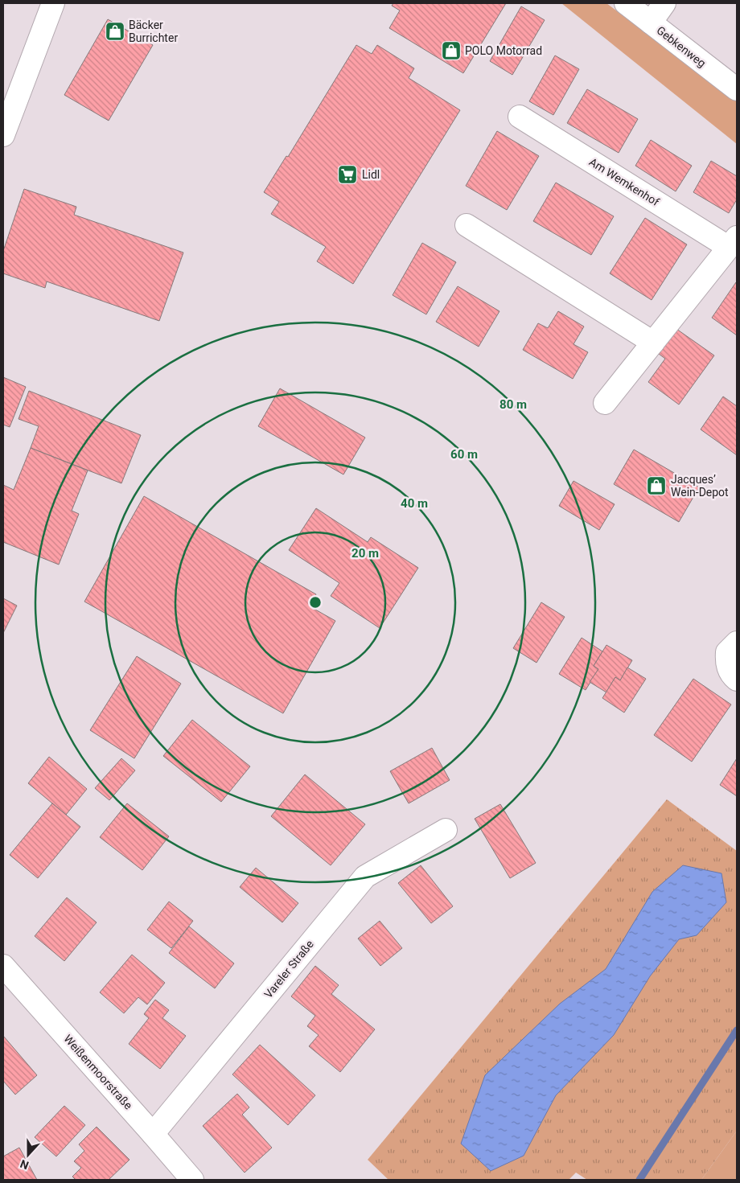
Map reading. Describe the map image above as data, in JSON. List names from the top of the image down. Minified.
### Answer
{"streets":{"street":["Gebkenweg","Am Wemkenhof","Vareler Straße","Weißenmoorstraße"]},"crossings":[["Vareler Straße","Weißenmoorstraße"]],"places":{"shop":["Bäcker Burrichter","POLO Motorrad","Jacques’ Wein-Depot"],"supermarket":["Lidl"]},"north":"bottom","rings":["80 m","60 m","40 m","20 m"]}
